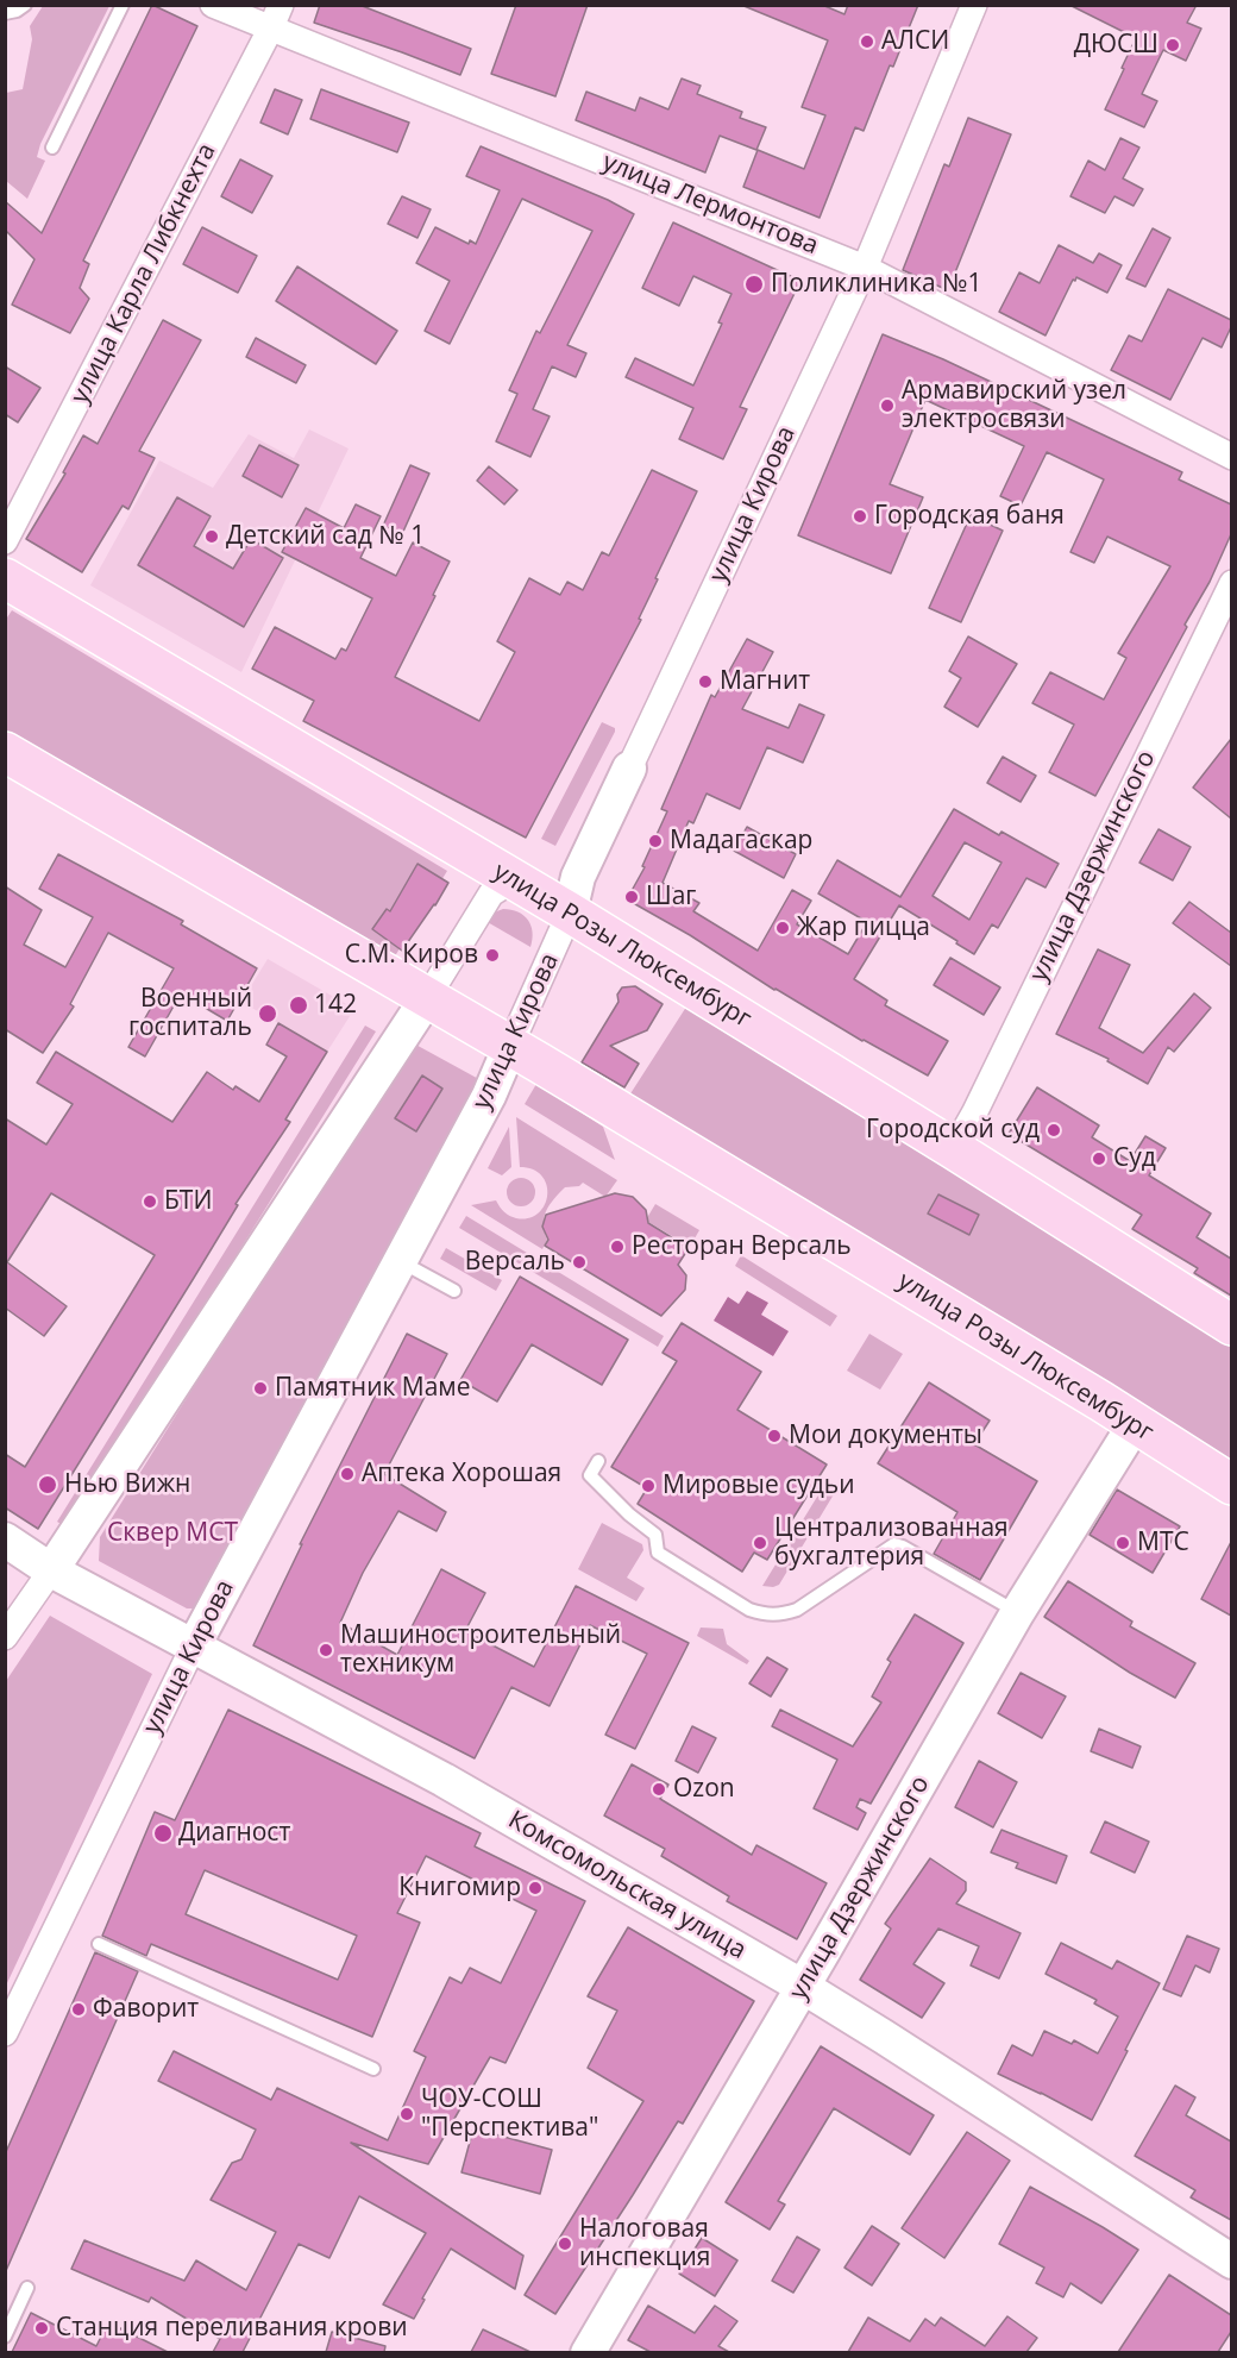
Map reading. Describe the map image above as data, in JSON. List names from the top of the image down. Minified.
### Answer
{"streets":{"main road":["улица Розы Люксембург"],"street":["улица Лермонтова","улица Карла Либкнехта","улица Кирова","улица Дзержинского","Комсомольская улица"]},"crossings":[["улица Лермонтова","улица Карла Либкнехта"],["улица Лермонтова","улица Кирова"],["улица Кирова","улица Розы Люксембург"],["улица Кирова","Комсомольская улица"],["улица Дзержинского","улица Розы Люксембург"],["улица Дзержинского","Комсомольская улица"]],"parks":["Сквер МСТ"],"places":["АЛСИ","ДЮСШ","Поликлиника №1","Армавирский узел электросвязи","Городская баня","Детский сад № 1","Магнит","Мадагаскар","Шаг","Жар пицца","С.М. Киров","142","Военный госпиталь","Городской суд","Суд","БТИ","Ресторан Версаль","Версаль","Памятник Маме","Мои документы","Аптека Хорошая","Нью Вижн","Мировые судьи","Централизованная бухгалтерия","МТС","Машиностроительный техникум","Ozon","Диагност","Книгомир","Фаворит","ЧОУ-СОШ \"Перспектива\"","Налоговая инспекция","Cтанция переливания крови"]}
